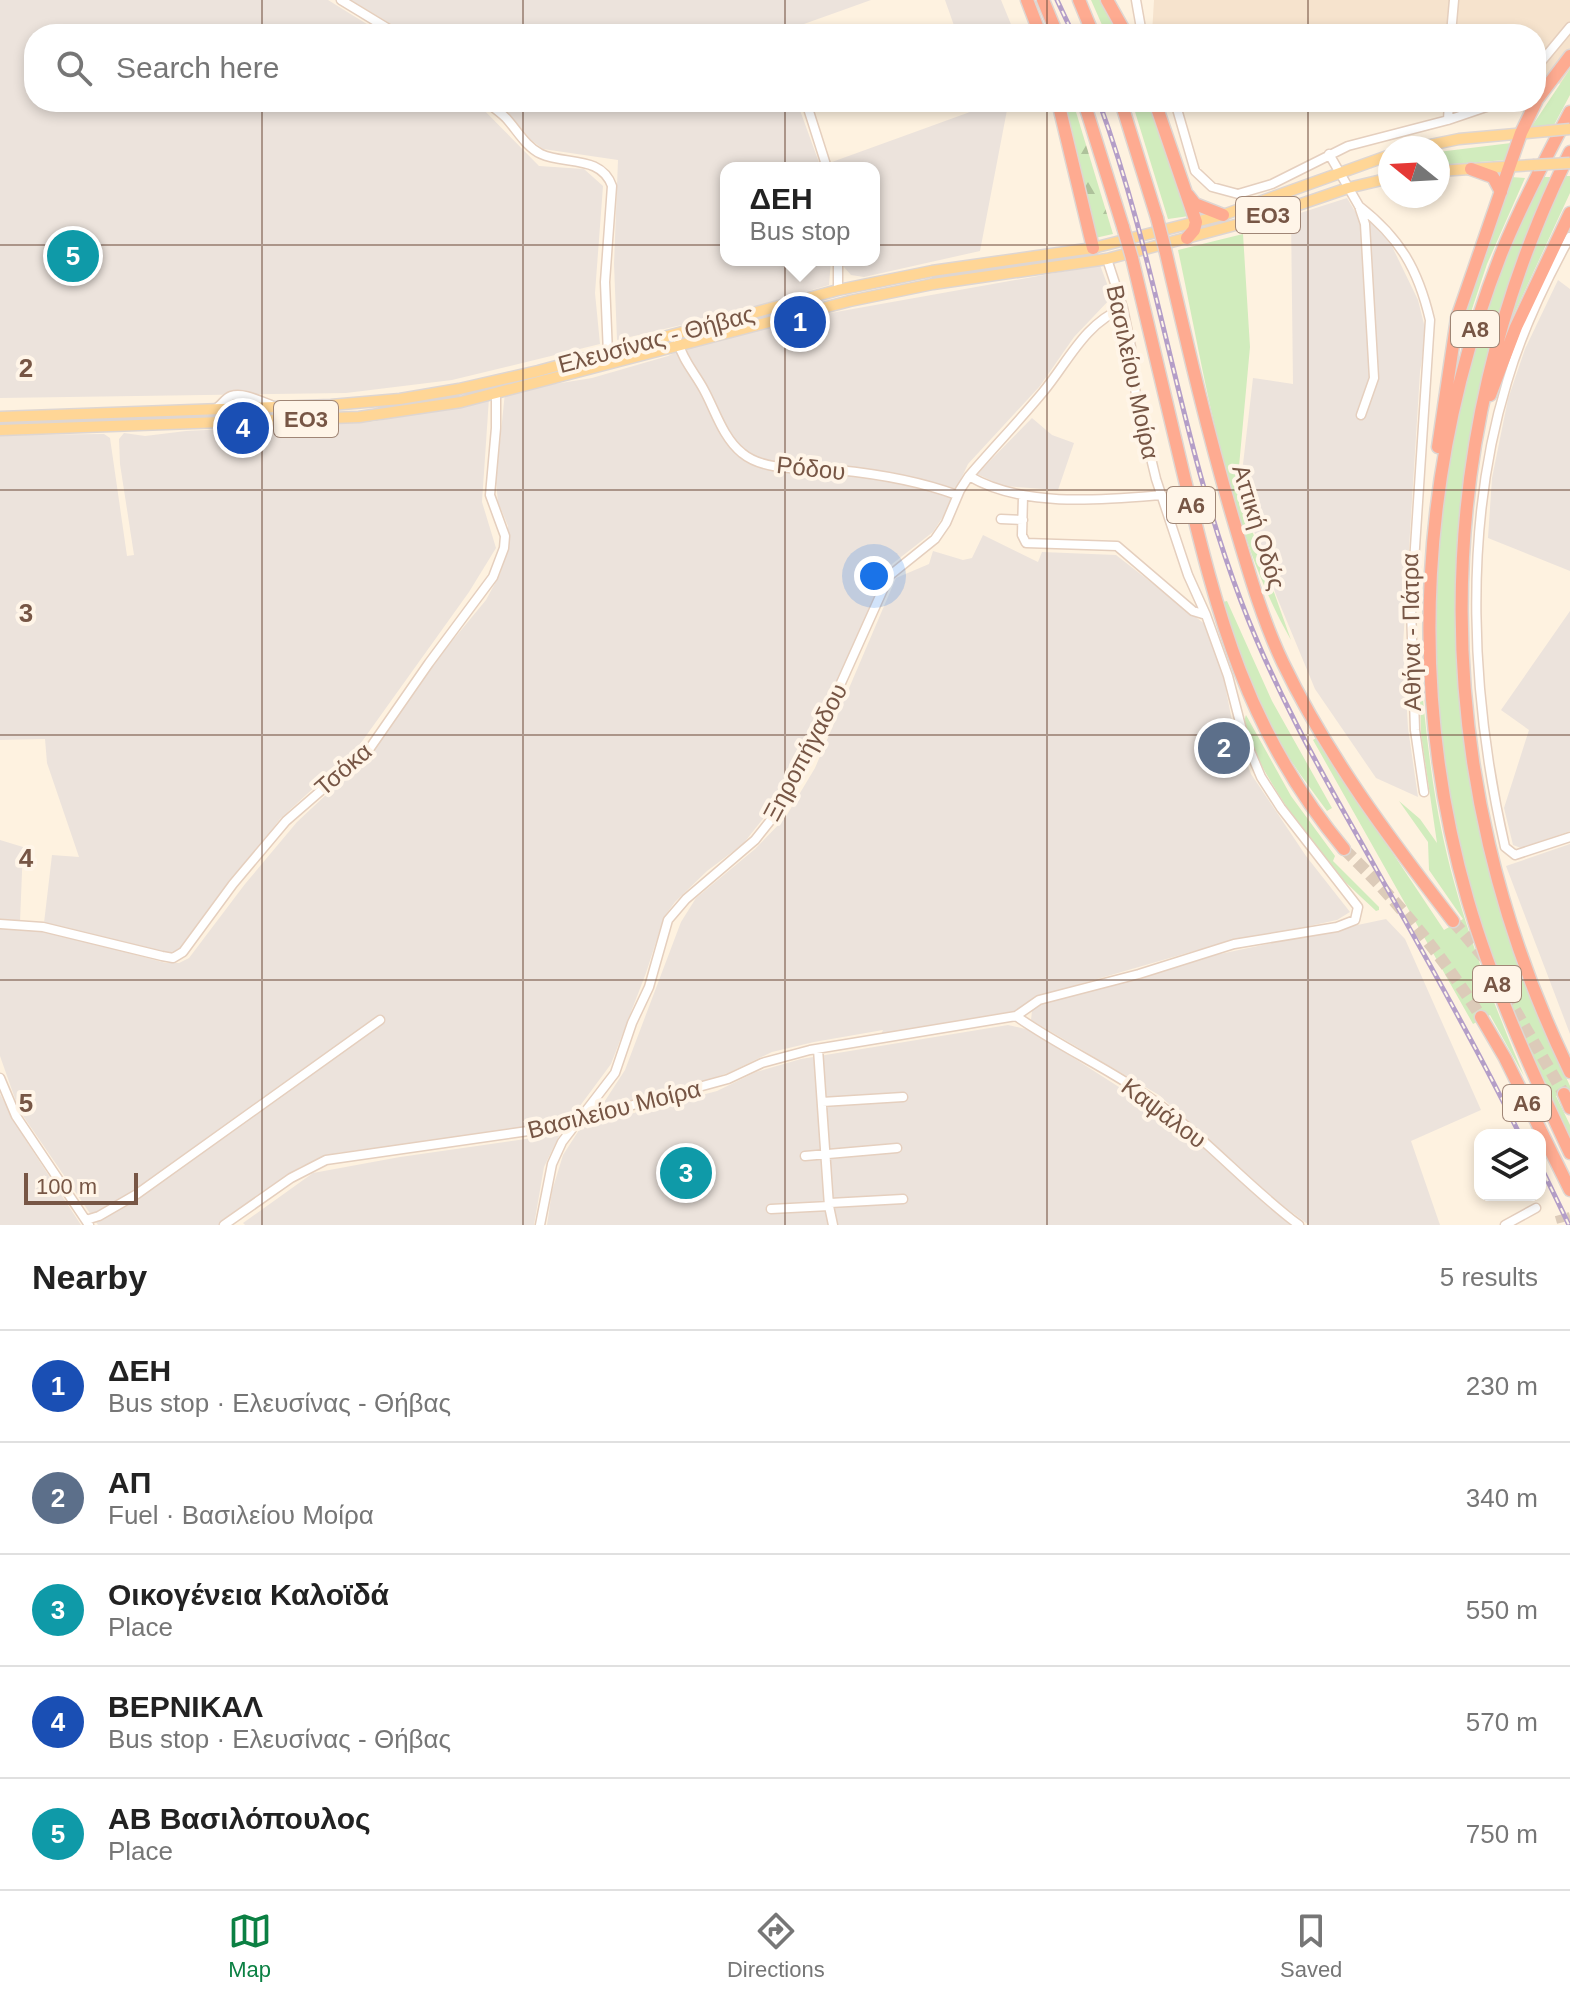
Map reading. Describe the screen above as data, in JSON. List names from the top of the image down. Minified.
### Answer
{"streets":{"highway":["Α8","Α6","Αττική Οδός","Αθήνα - Πάτρα"],"main road":["ΕΟ3","Ελευσίνας - Θήβας"],"street":["Βασιλείου Μοίρα","Ρόδου","Ξηροπήγαδου","Τσόκα","Καψάλου"]},"crossings":[["Ελευσίνας - Θήβας","Βασιλείου Μοίρα"],["Ελευσίνας - Θήβας","Ρόδου"],["Ελευσίνας - Θήβας","Τσόκα"],["Βασιλείου Μοίρα","Ξηροπήγαδου"],["Βασιλείου Μοίρα","Καψάλου"],["Ρόδου","Ξηροπήγαδου"]],"scale_bar":"100 m","north":"left","page":{"search":"Search here","popup":["ΔΕΗ","Bus stop"],"pins":["5","1","4","2","3"],"scale":"100 m","heading":["Nearby","5 results"],"list":[{"mark":"1","name":"ΔΕΗ","note":"Bus stop · Ελευσίνας - Θήβας","value":"230 m"},{"mark":"2","name":"ΑΠ","note":"Fuel · Βασιλείου Μοίρα","value":"340 m"},{"mark":"3","name":"Οικογένεια Καλοϊδά","note":"Place","value":"550 m"},{"mark":"4","name":"ΒΕΡΝΙΚΑΛ","note":"Bus stop · Ελευσίνας - Θήβας","value":"570 m"},{"mark":"5","name":"ΑΒ Βασιλόπουλος","note":"Place","value":"750 m"}],"nav":["Map","Directions","Saved"]},"grid":{"rows":["2","3","4","5"]}}
